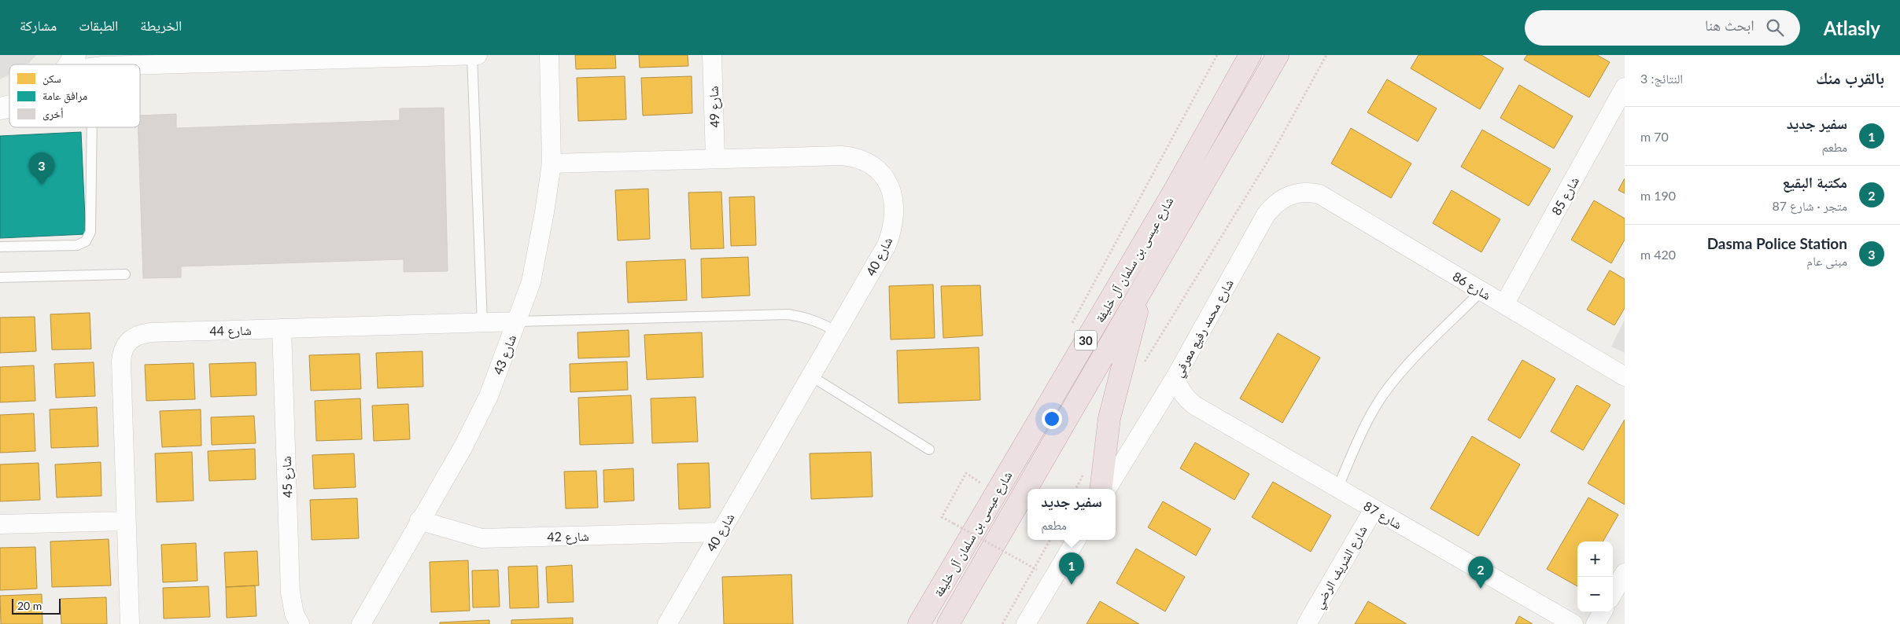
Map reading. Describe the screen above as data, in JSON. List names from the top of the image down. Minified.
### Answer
{"streets":{"highway":["شارع عيسى بن سلمان آل خليفة","30"],"street":["شارع 49","شارع 85","شارع 40","شارع 86","شارع محمد رفيع معرفي","شارع 44","شارع 43","شارع 45","شارع 87","شارع 42","شارع الشريف الرضي"]},"crossings":[["شارع 49","شارع 40"],["شارع 85","شارع 86"],["شارع 40","شارع 43"],["شارع 40","شارع 42"],["شارع 86","شارع محمد رفيع معرفي"],["شارع محمد رفيع معرفي","شارع 87"],["شارع 44","شارع 43"],["شارع 44","شارع 45"],["شارع 43","شارع 42"],["شارع 87","شارع الشريف الرضي"]],"legend":["سكن","مرافق عامة","أخرى"],"scale_bar":"20 m","page":{"header":"Atlasly","search":"ابحث هنا","nav":["الخريطة","الطبقات","مشاركة"],"heading":["بالقرب منك","النتائج: 3"],"list":[{"mark":"1","name":"سفير جديد","note":"مطعم","value":"70 m"},{"mark":"2","name":"مكتبة البقيع","note":"متجر · شارع 87","value":"190 m"},{"mark":"3","name":"Dasma Police Station","note":"مبنى عام","value":"420 m"}],"pins":["3","1","2"],"popup":["سفير جديد","مطعم"],"map_buttons":["+","−"],"scale":"20 m"}}
